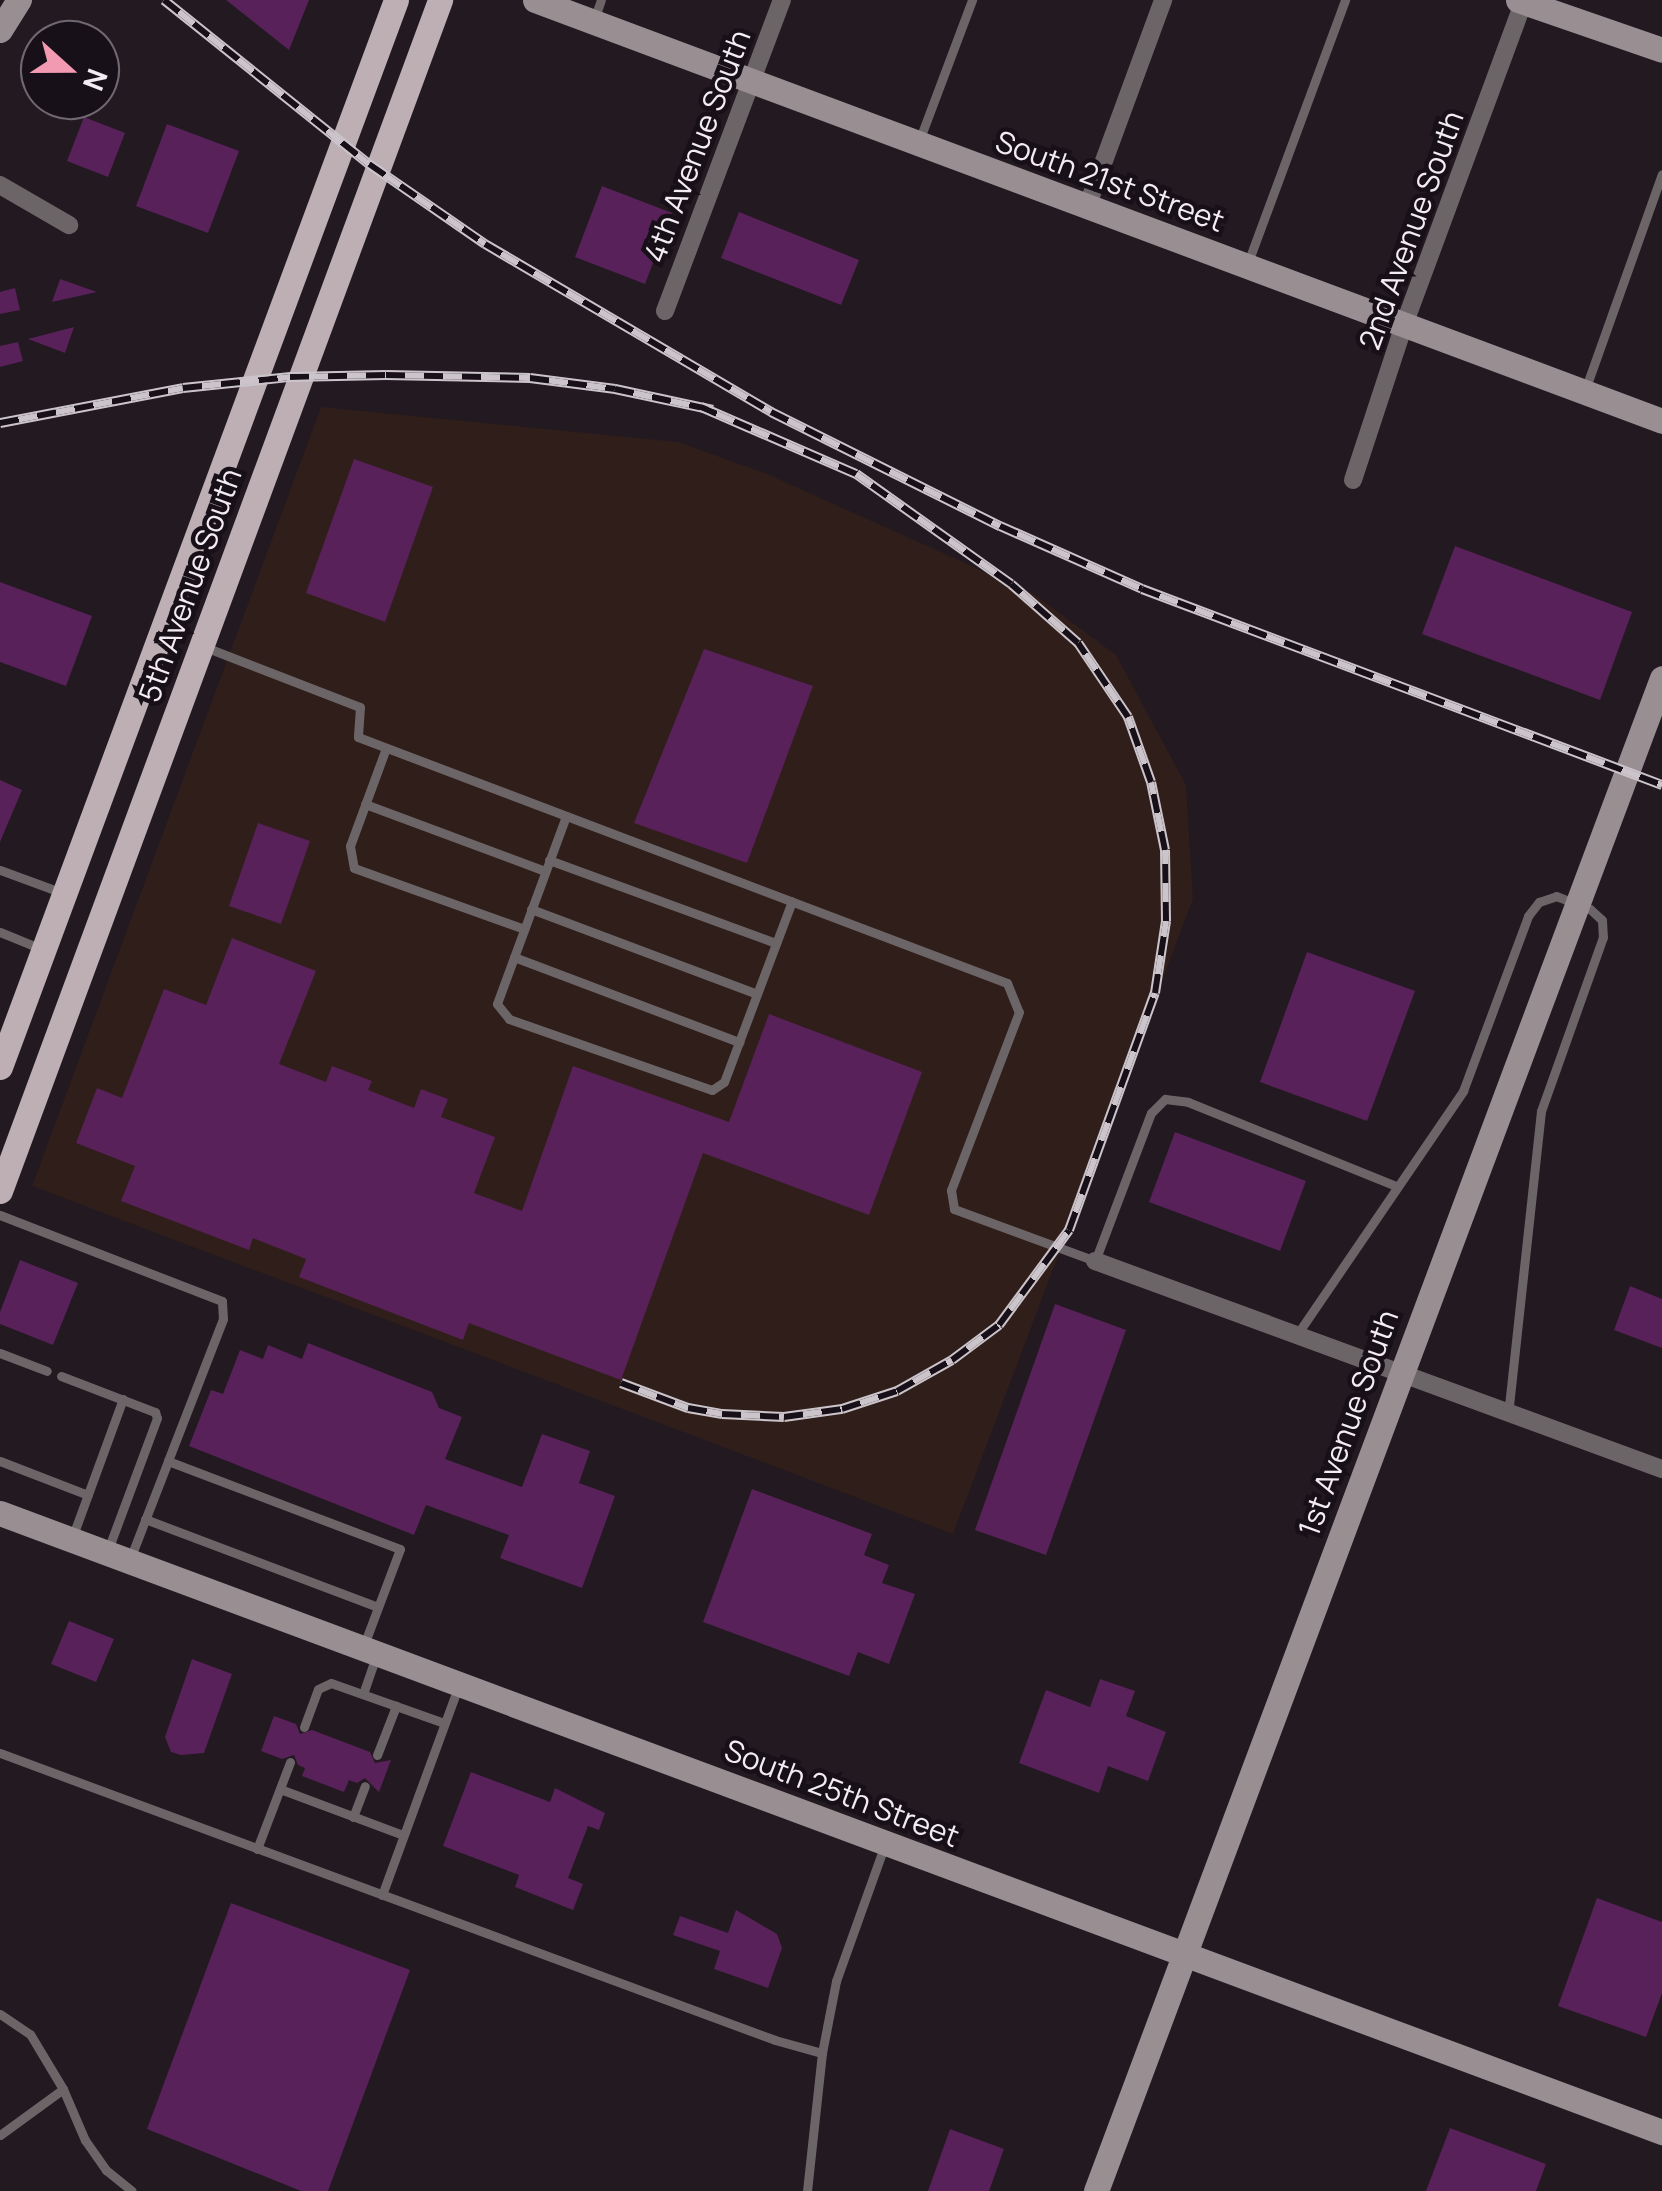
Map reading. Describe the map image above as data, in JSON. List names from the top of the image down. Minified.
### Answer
{"streets":{"main road":["South 21st Street","5th Avenue South","1st Avenue South","South 25th Street"],"street":["4th Avenue South","2nd Avenue South"]},"crossings":[["4th Avenue South","South 21st Street"],["South 21st Street","2nd Avenue South"],["1st Avenue South","South 25th Street"]],"north":"right"}
